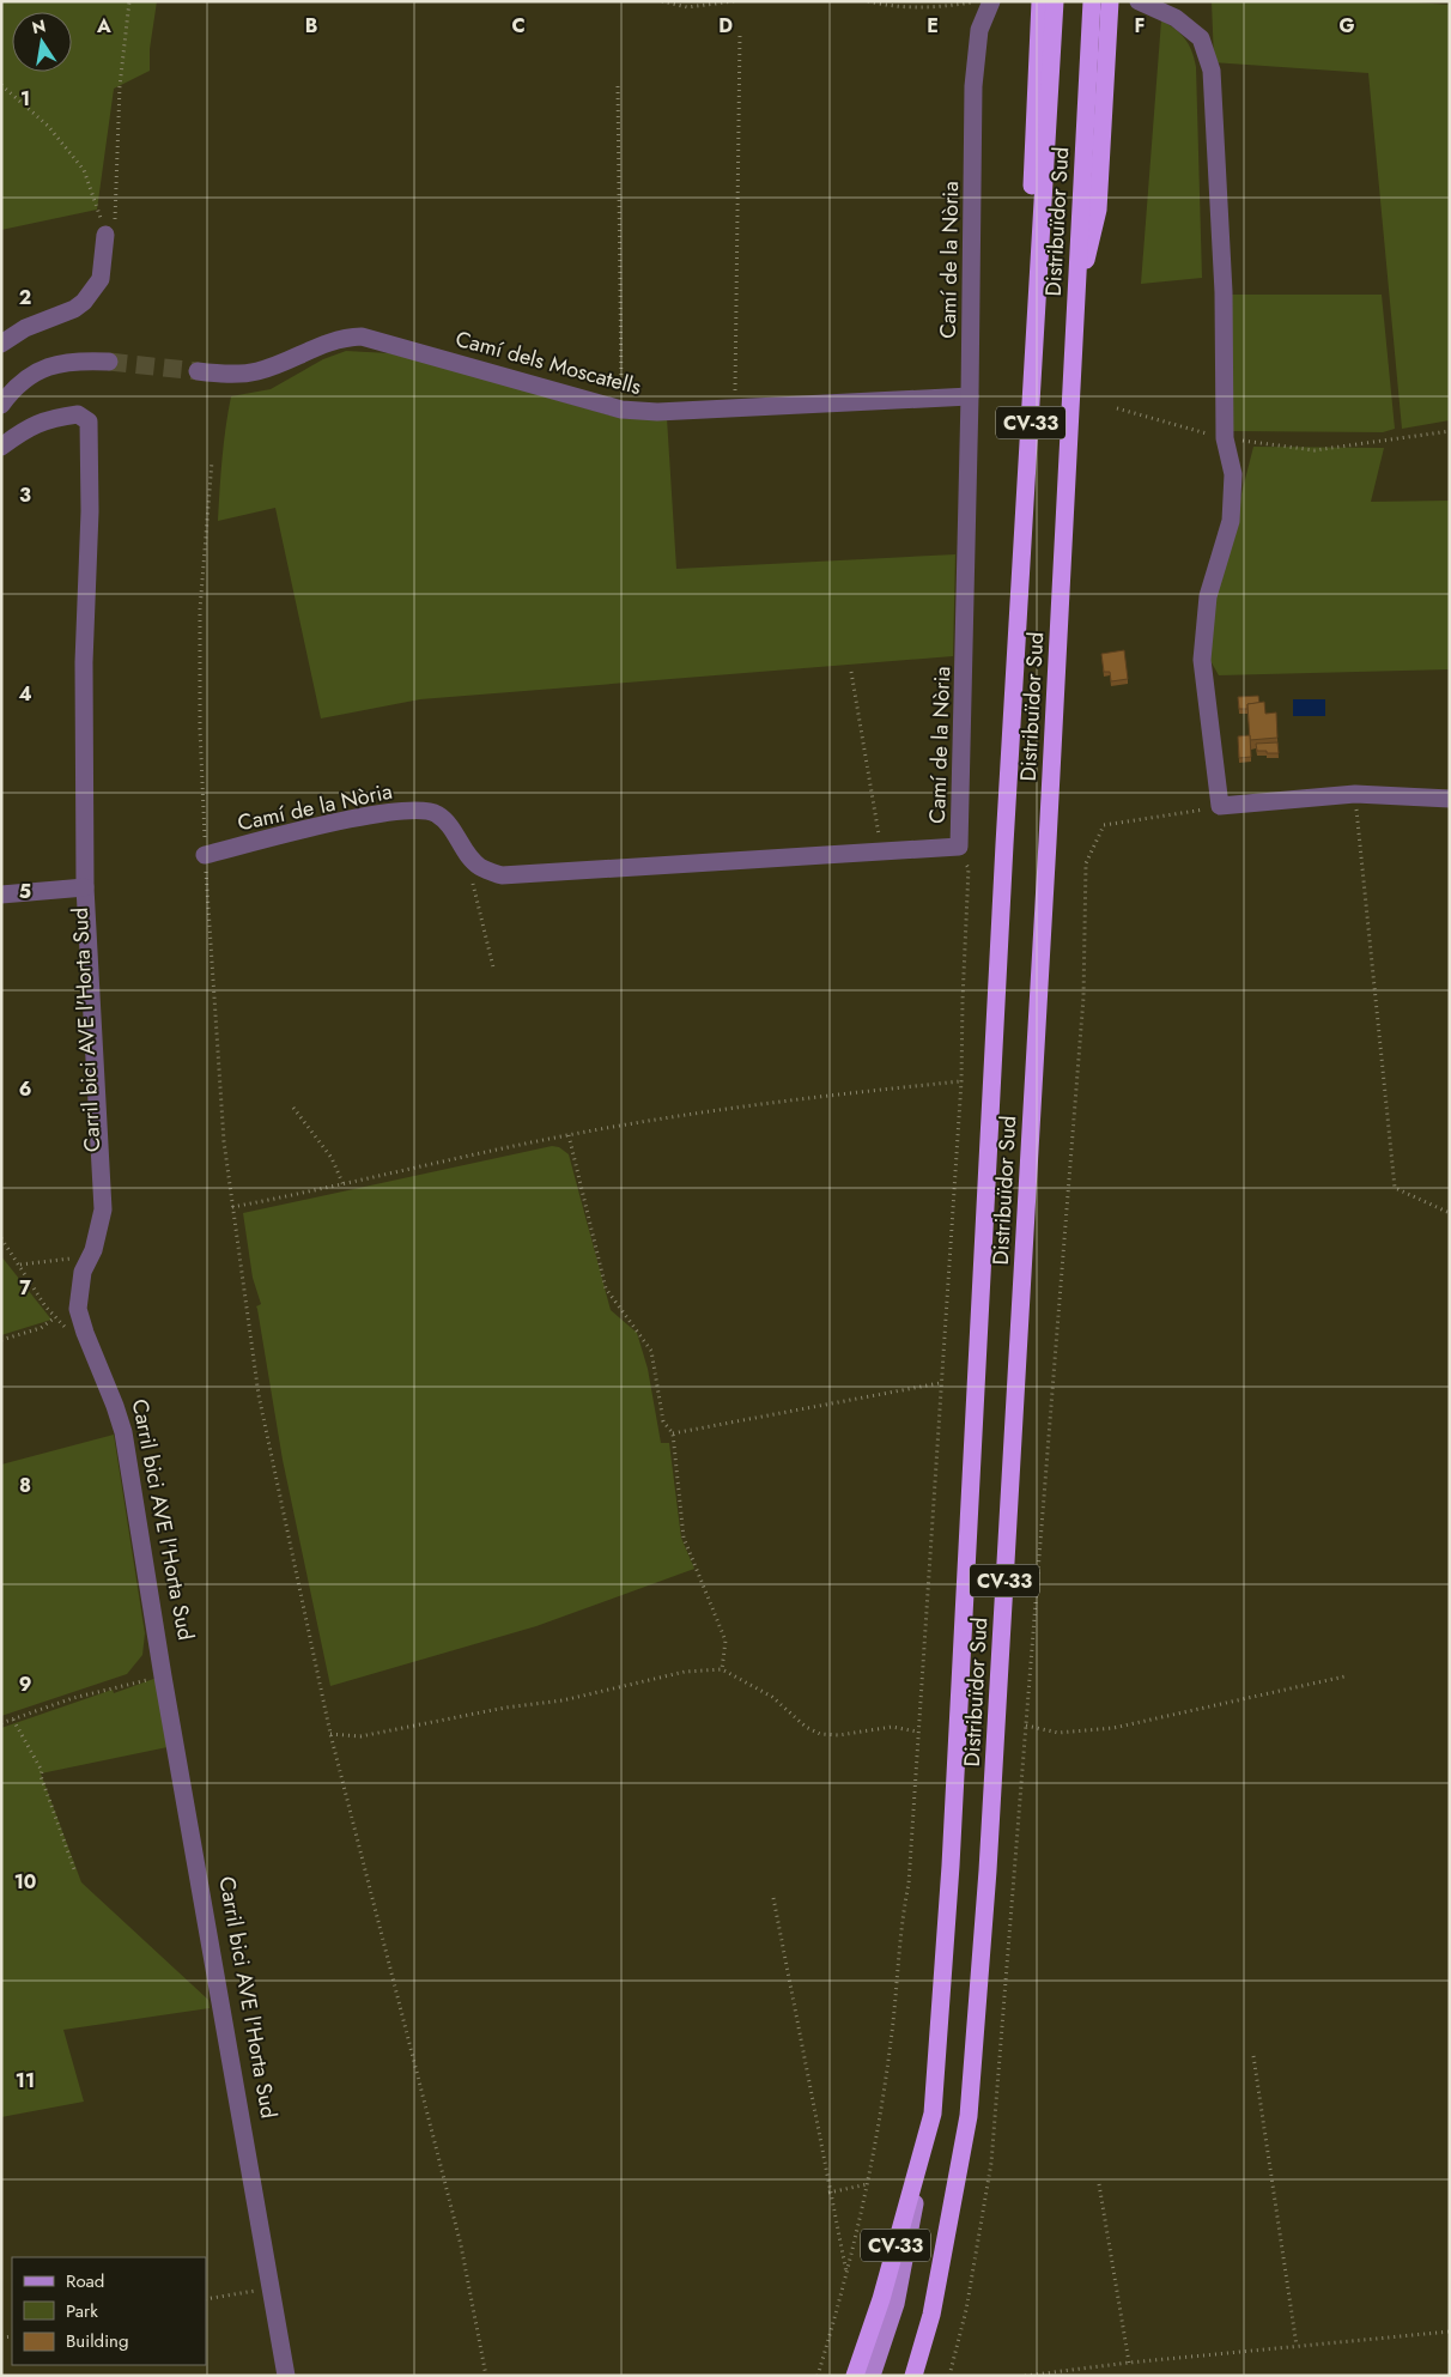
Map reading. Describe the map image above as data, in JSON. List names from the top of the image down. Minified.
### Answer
{"streets":{"highway":["Distribuïdor Sud","CV-33"],"street":["Camí de la Nòria","Camí dels Moscatells"]},"crossings":[["Distribuïdor Sud","CV-33"],["Camí de la Nòria","Camí dels Moscatells"]],"legend":["Road","Park","Building"],"north":"top","grid":{"columns":["A","B","C","D","E","F","G"],"rows":["1","2","3","4","5","6","7","8","9","10","11"]}}
